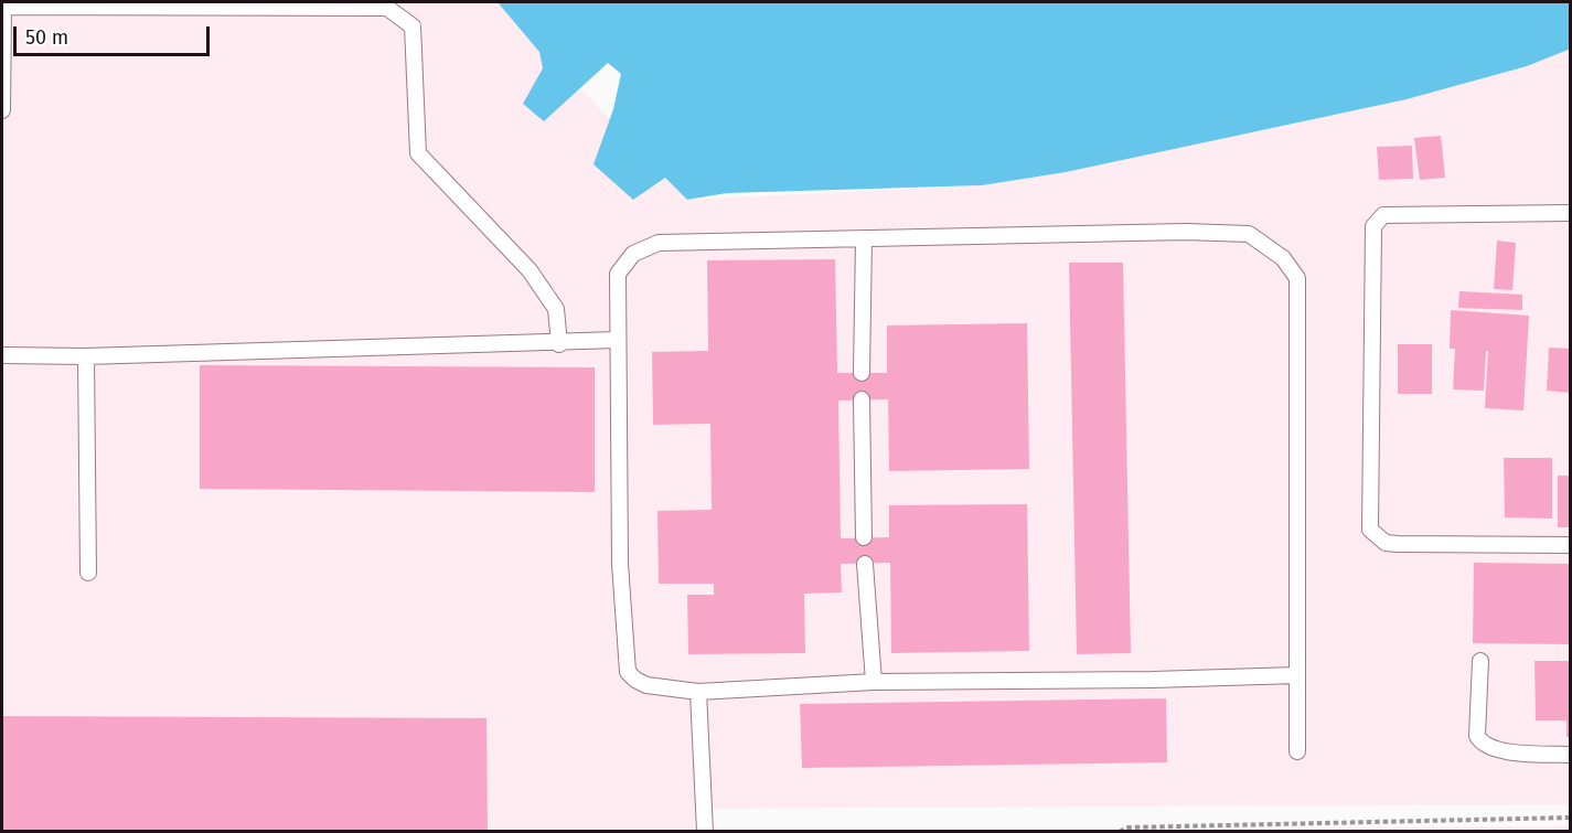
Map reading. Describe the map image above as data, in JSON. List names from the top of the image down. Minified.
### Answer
{"scale_bar":"50 m"}
